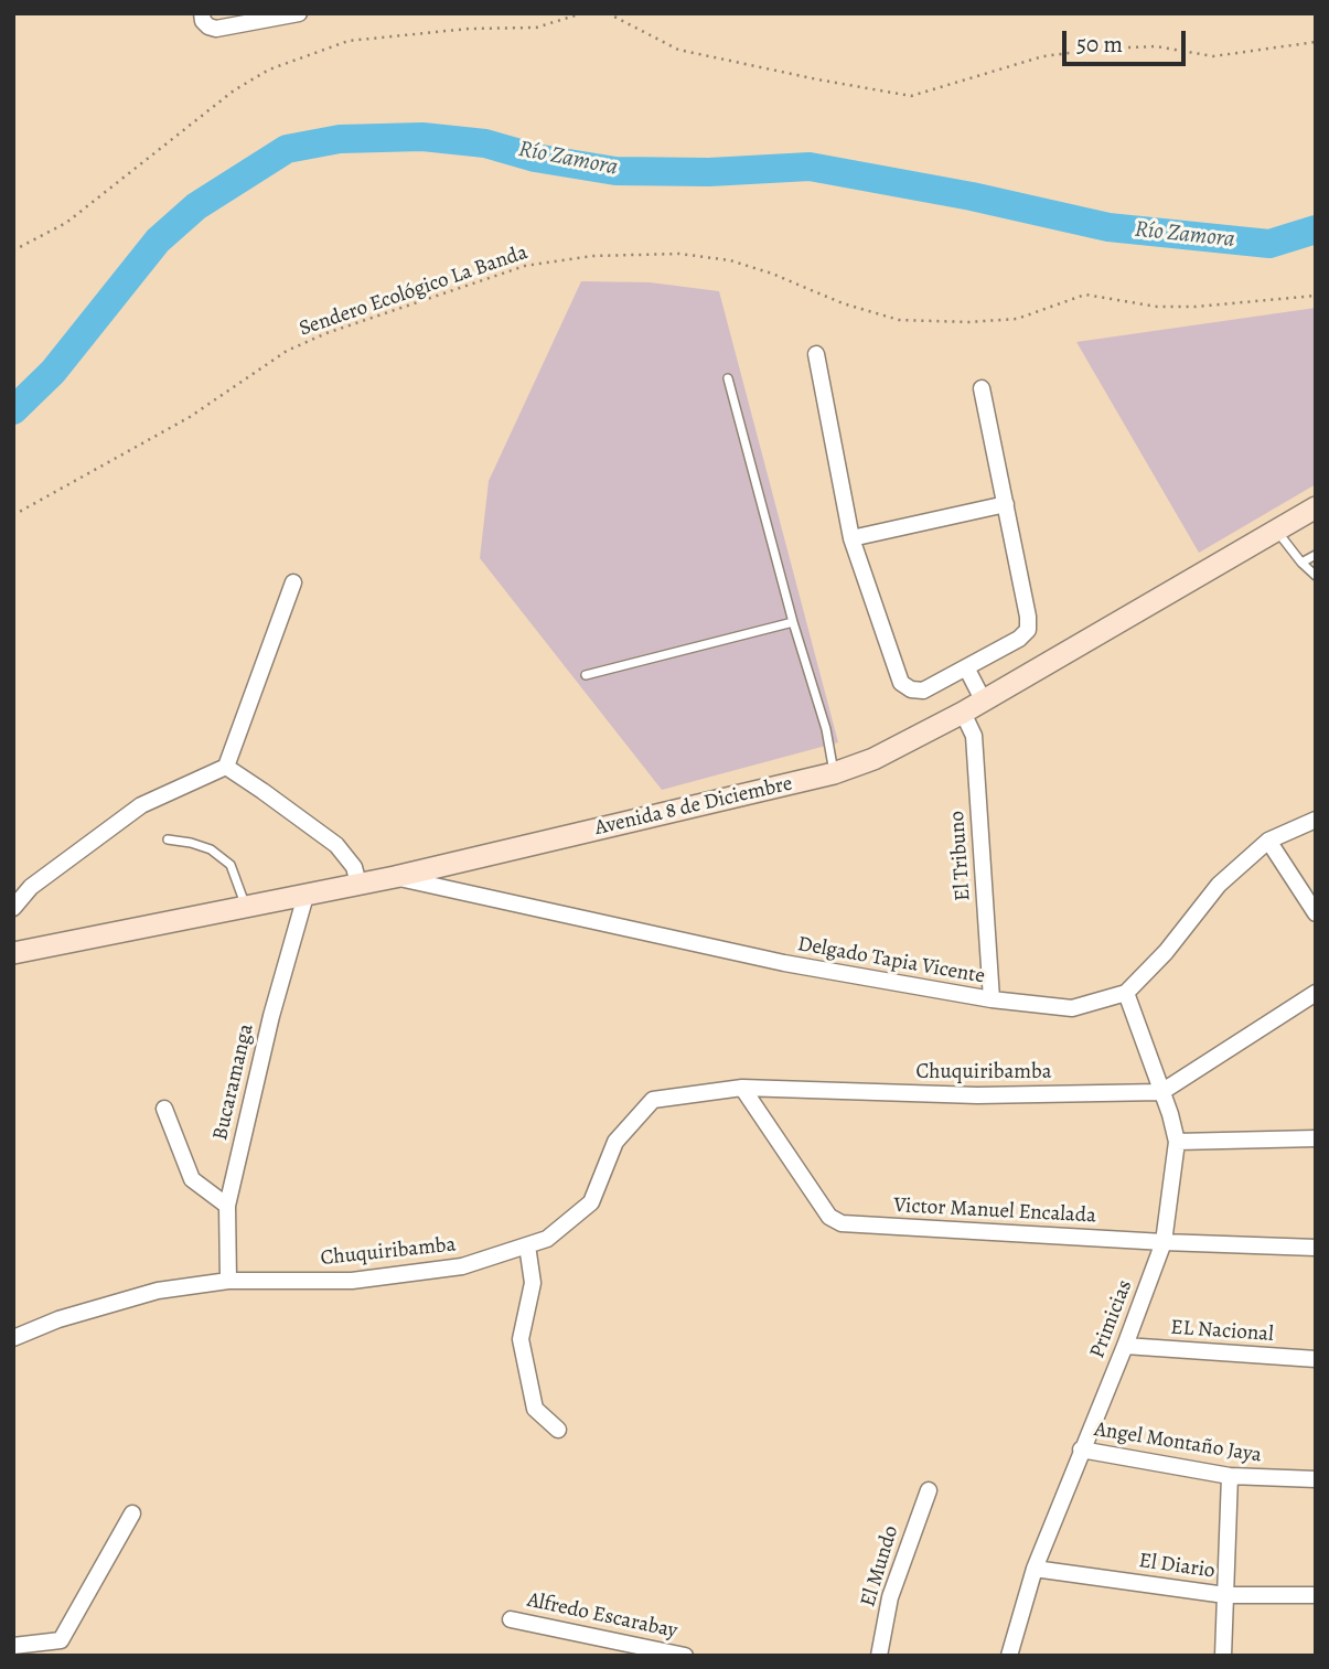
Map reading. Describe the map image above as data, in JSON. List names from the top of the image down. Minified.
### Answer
{"streets":{"main road":["Avenida 8 de Diciembre"],"street":["El Tribuno","Delgado Tapia Vicente","Chuquiribamba","Bucaramanga","Victor Manuel Encalada","Primicias","EL Nacional","Angel Montaño Jaya","El Mundo","El Diario","Alfredo Escarabay"],"path":["Sendero Ecológico La Banda"]},"crossings":[["Avenida 8 de Diciembre","El Tribuno"],["Avenida 8 de Diciembre","Delgado Tapia Vicente"],["Avenida 8 de Diciembre","Bucaramanga"],["El Tribuno","Delgado Tapia Vicente"],["Delgado Tapia Vicente","Primicias"],["Chuquiribamba","Bucaramanga"],["Chuquiribamba","Victor Manuel Encalada"],["Chuquiribamba","Primicias"],["Victor Manuel Encalada","Primicias"],["Primicias","EL Nacional"],["Primicias","Angel Montaño Jaya"],["Primicias","El Diario"]],"water":["Río Zamora"],"scale_bar":"50 m"}
